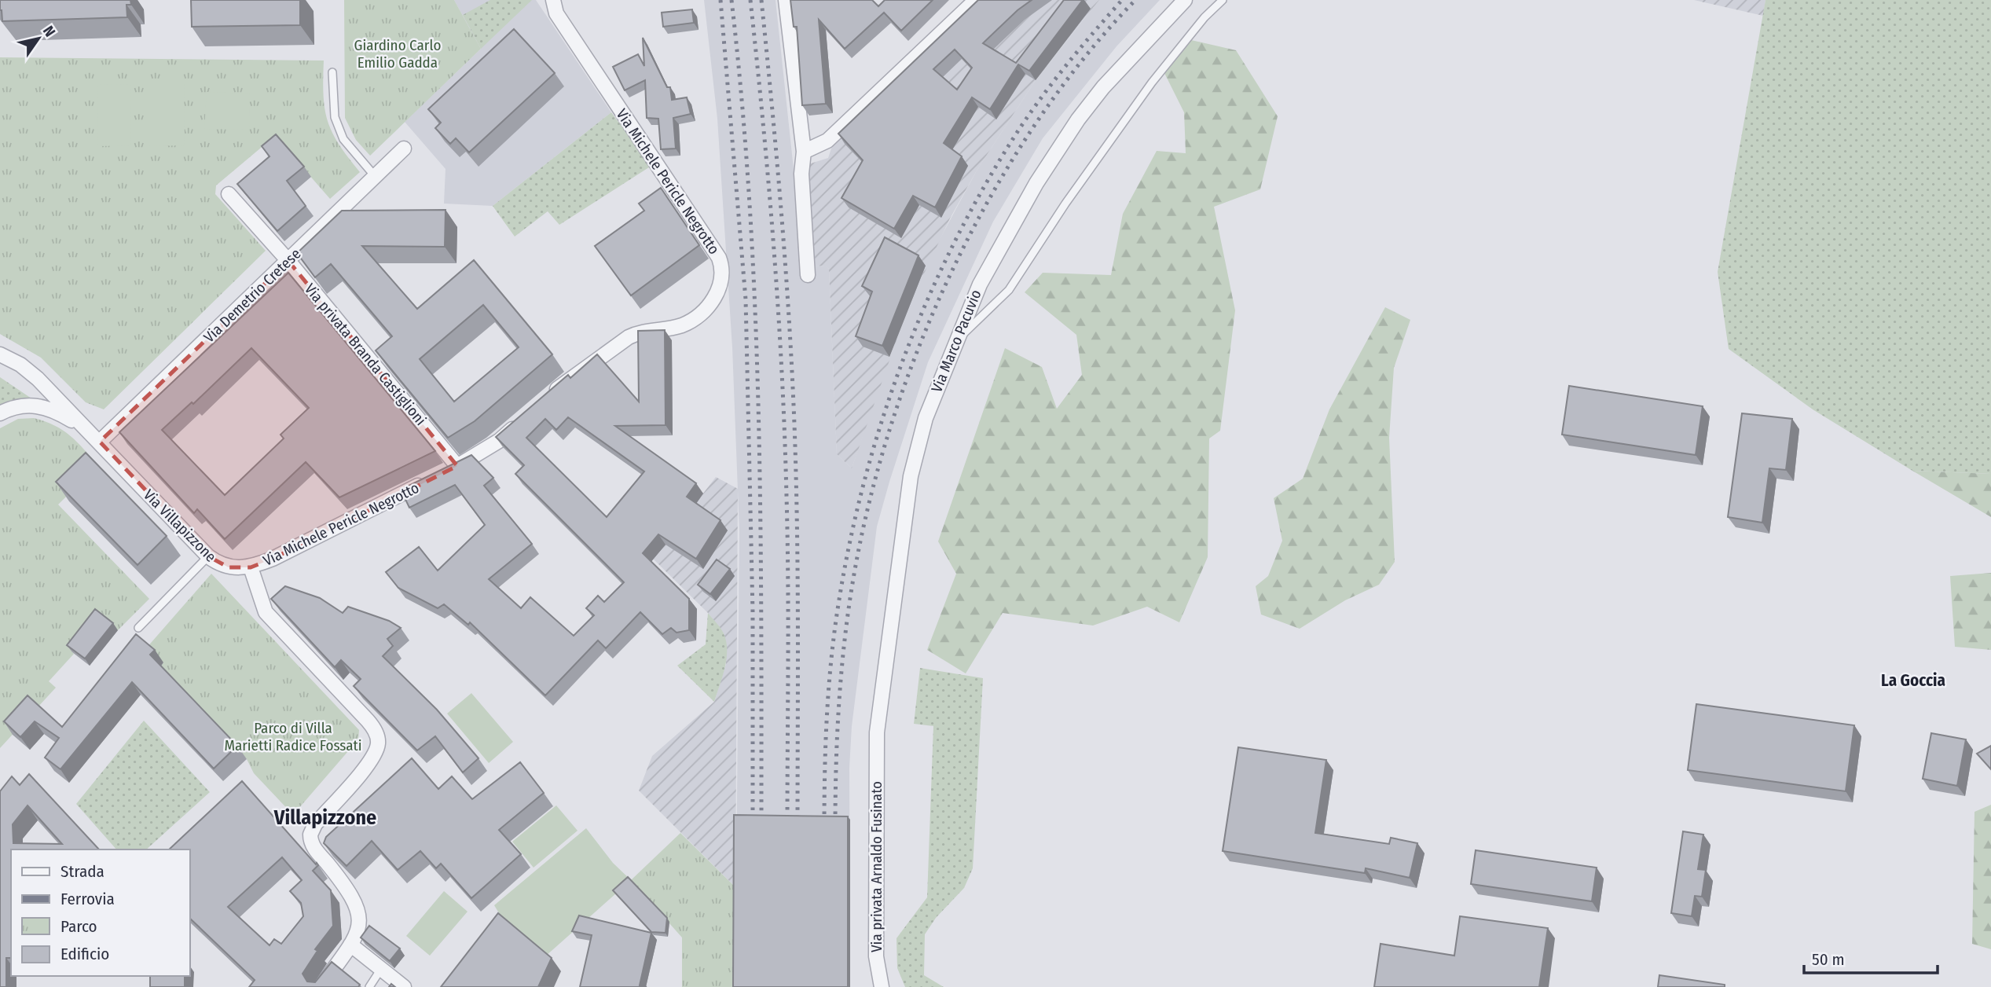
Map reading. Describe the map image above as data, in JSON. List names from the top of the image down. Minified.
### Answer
{"streets":{"street":["Via Michele Pericle Negrotto","Via Demetrio Cretese","Via Marco Pacuvio","Via privata Branda Castiglioni","Via Villapizzone","Via privata Arnaldo Fusinato"]},"crossings":[["Via Michele Pericle Negrotto","Via Villapizzone"],["Via Demetrio Cretese","Via privata Branda Castiglioni"],["Via Demetrio Cretese","Via Villapizzone"],["Via Marco Pacuvio","Via privata Arnaldo Fusinato"]],"districts":["La Goccia","Villapizzone"],"parks":["Giardino Carlo Emilio Gadda","Parco di Villa Marietti Radice Fossati"],"legend":["Strada","Ferrovia","Parco","Edificio"],"scale_bar":"50 m","north":"top right"}
